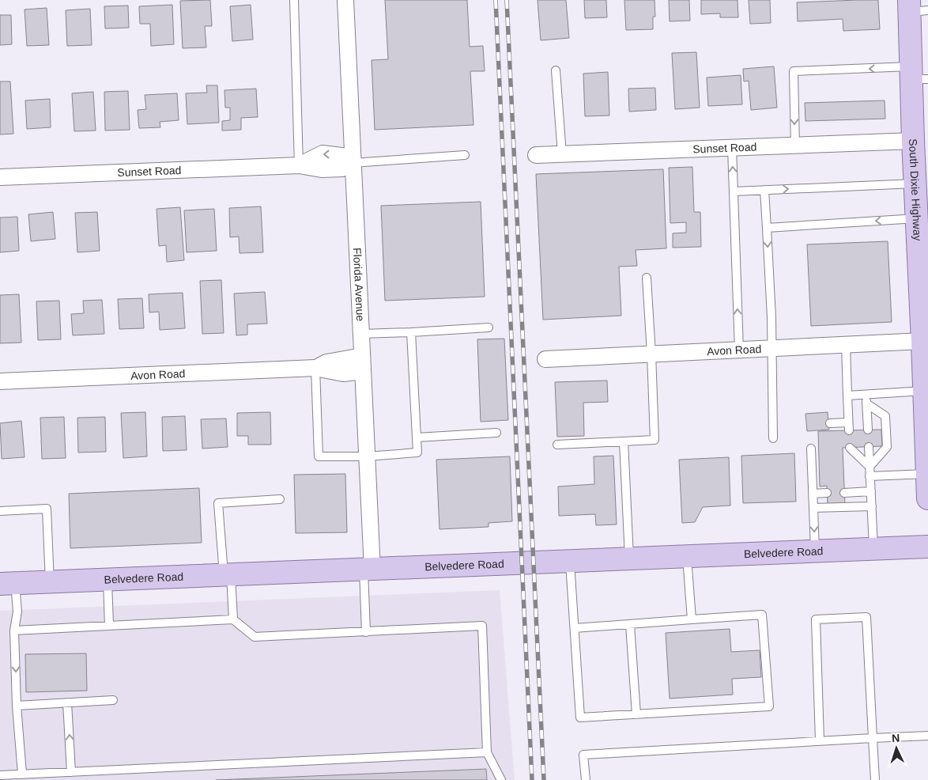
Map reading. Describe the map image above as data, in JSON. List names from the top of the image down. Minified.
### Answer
{"streets":{"main road":["South Dixie Highway","Belvedere Road"],"street":["Sunset Road","Florida Avenue","Avon Road"]},"crossings":[["Sunset Road","South Dixie Highway"],["Sunset Road","Florida Avenue"],["South Dixie Highway","Avon Road"],["Florida Avenue","Avon Road"],["Florida Avenue","Belvedere Road"]],"north":"top"}
